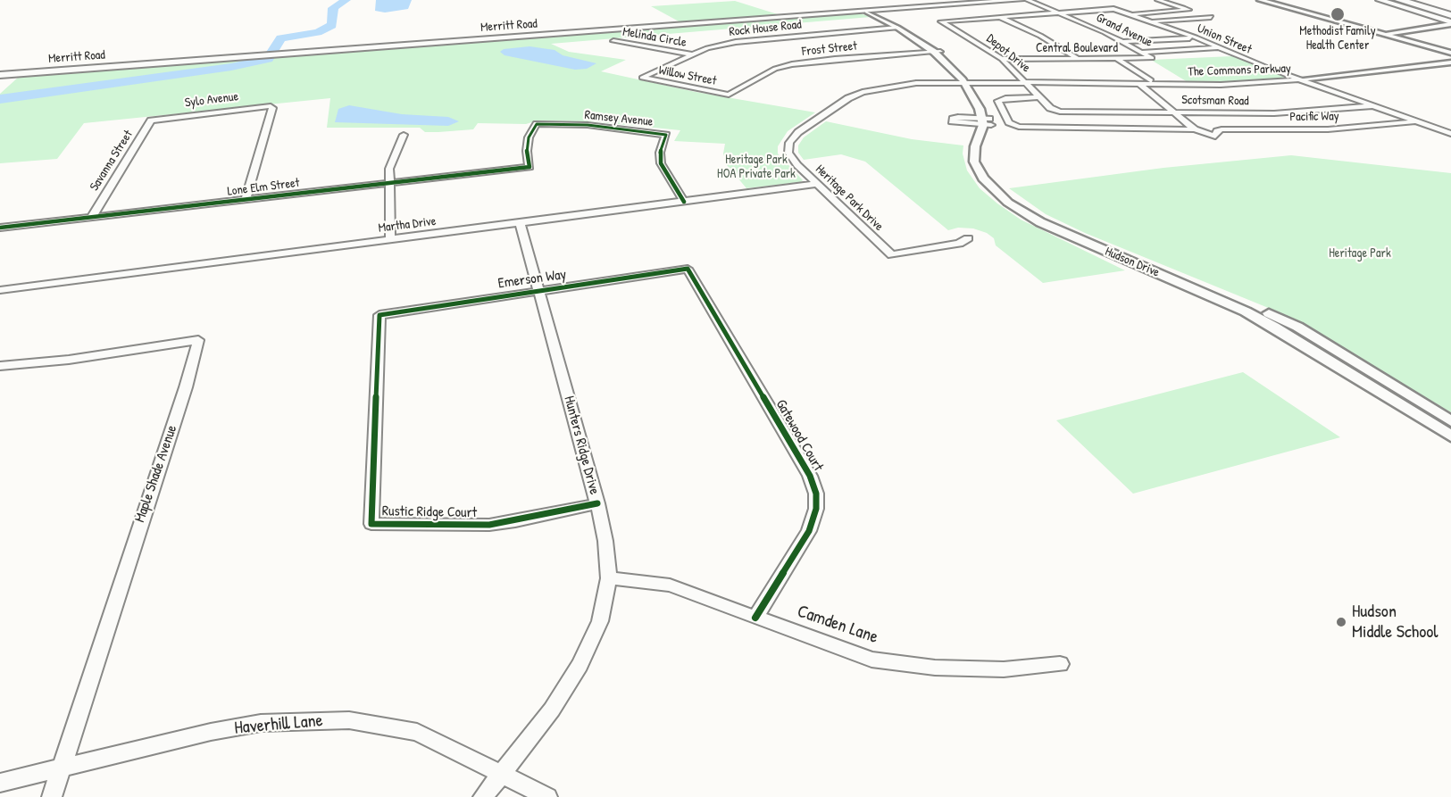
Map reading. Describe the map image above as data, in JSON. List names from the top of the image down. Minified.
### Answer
{"streets":{"main road":["Merritt Road"],"street":["Rock House Road","Grand Avenue","Melinda Circle","Union Street","Central Boulevard","Frost Street","Depot Drive","The Commons Parkway","Willow Street","Sylo Avenue","Scotsman Road","Pacific Way","Ramsey Avenue","Savanna Street","Lone Elm Street","Heritage Park Drive","Martha Drive","Hudson Drive","Emerson Way","Gatewood Court","Hunters Ridge Drive","Maple Shade Avenue","Rustic Ridge Court","Camden Lane","Haverhill Lane"]},"crossings":[["Merritt Road","Grand Avenue"],["Rock House Road","Melinda Circle"],["Rock House Road","Willow Street"],["Grand Avenue","Central Boulevard"],["Union Street","The Commons Parkway"],["Union Street","Scotsman Road"],["Union Street","Pacific Way"],["Central Boulevard","Depot Drive"],["Frost Street","Willow Street"],["Depot Drive","The Commons Parkway"],["Depot Drive","Scotsman Road"],["The Commons Parkway","Heritage Park Drive"],["Sylo Avenue","Savanna Street"],["Sylo Avenue","Lone Elm Street"],["Ramsey Avenue","Lone Elm Street"],["Ramsey Avenue","Martha Drive"],["Savanna Street","Lone Elm Street"],["Heritage Park Drive","Martha Drive"],["Martha Drive","Hunters Ridge Drive"],["Emerson Way","Gatewood Court"],["Emerson Way","Hunters Ridge Drive"],["Emerson Way","Rustic Ridge Court"],["Gatewood Court","Camden Lane"],["Hunters Ridge Drive","Rustic Ridge Court"],["Hunters Ridge Drive","Camden Lane"],["Hunters Ridge Drive","Haverhill Lane"],["Maple Shade Avenue","Haverhill Lane"]],"parks":["Heritage Park HOA Private Park","Heritage Park"],"places":["Methodist Family Health Center","Hudson Middle School"]}
